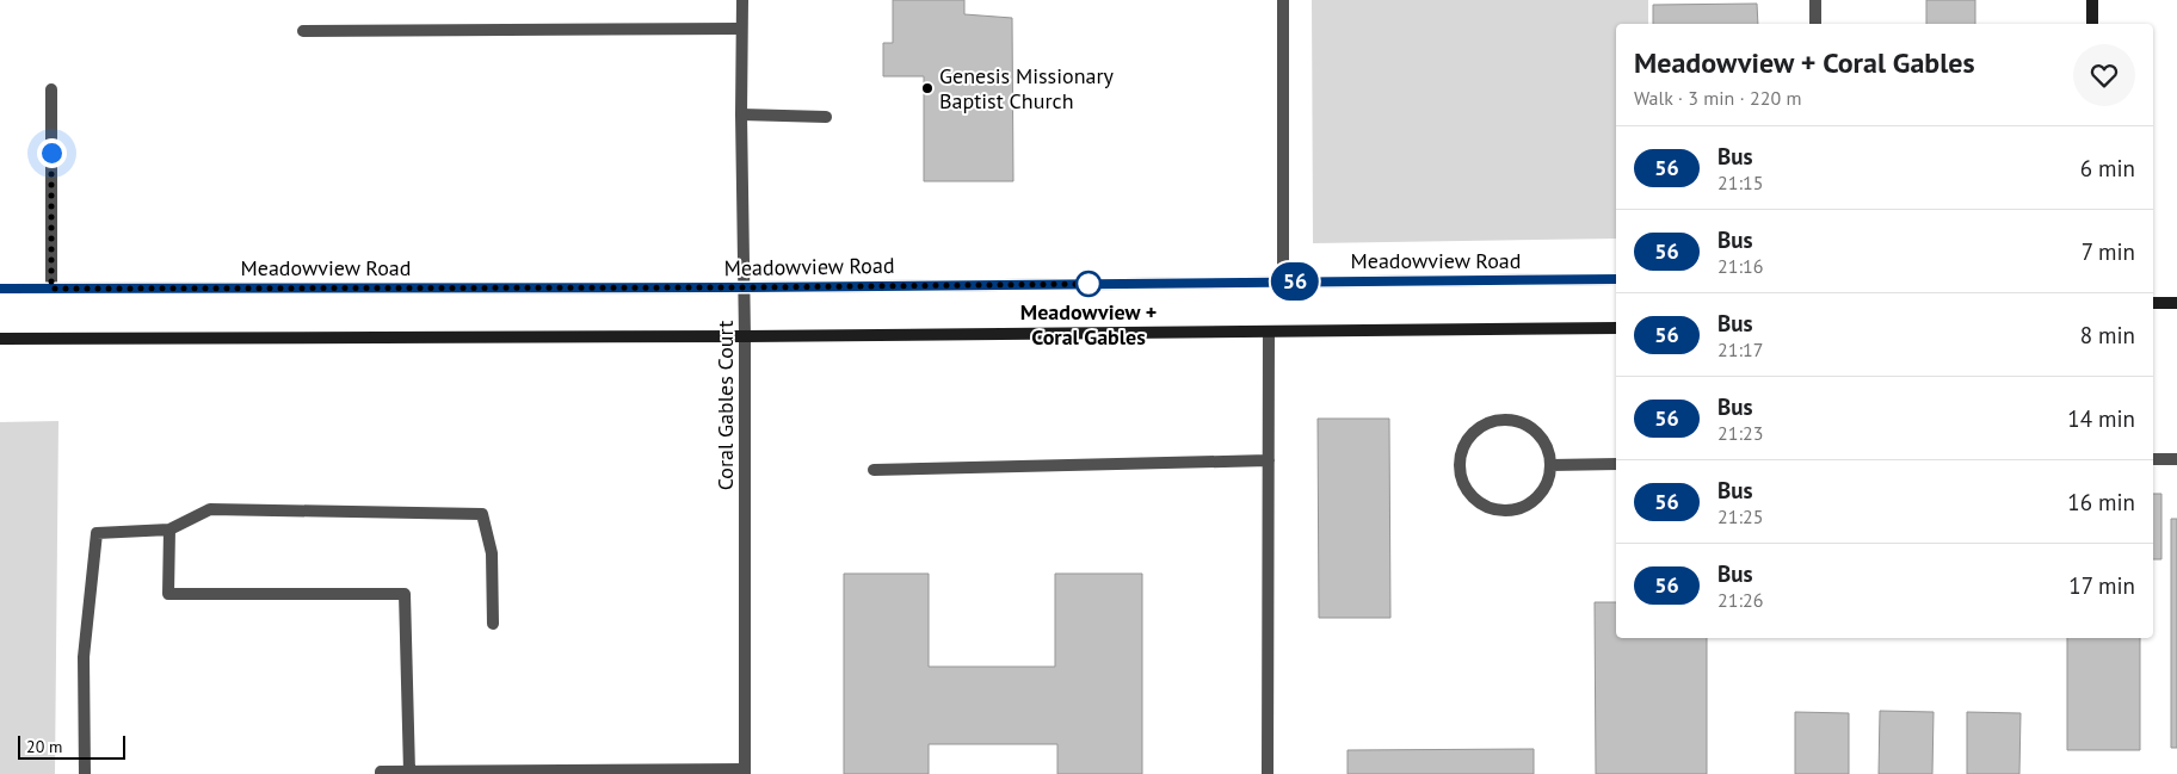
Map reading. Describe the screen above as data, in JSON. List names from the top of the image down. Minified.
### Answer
{"streets":{"main road":["Meadowview Road"],"street":["Coral Gables Court"]},"crossings":[["Meadowview Road","Coral Gables Court"]],"places":["Genesis Missionary Baptist Church","Meadowview + Coral Gables"],"lines":["bus line 56"],"scale_bar":"20 m","page":{"on_map":"56","heading":["Meadowview + Coral Gables","Walk · 3 min · 220 m"],"list":[{"mark":"56","name":"Bus","note":"21:15","value":"6 min"},{"mark":"56","name":"Bus","note":"21:16","value":"7 min"},{"mark":"56","name":"Bus","note":"21:17","value":"8 min"},{"mark":"56","name":"Bus","note":"21:23","value":"14 min"},{"mark":"56","name":"Bus","note":"21:25","value":"16 min"},{"mark":"56","name":"Bus","note":"21:26","value":"17 min"}],"scale":"20 m"}}
